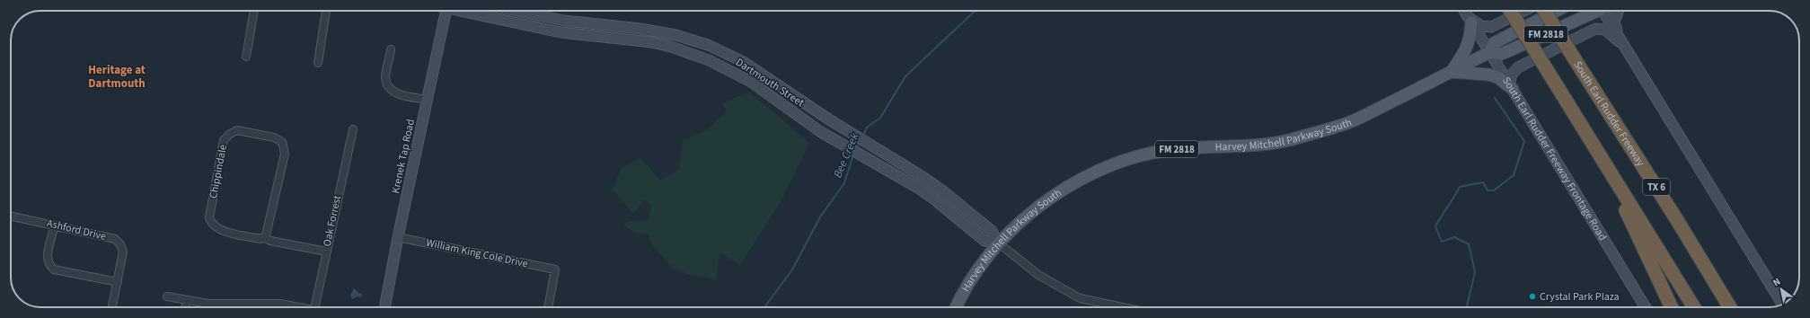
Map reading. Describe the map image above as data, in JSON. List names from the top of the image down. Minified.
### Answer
{"streets":{"highway":["South Earl Rudder Freeway","TX 6"],"main road":["FM 2818","Harvey Mitchell Parkway South"],"street":["Dartmouth Street","Krenek Tap Road","South Earl Rudder Freeway Frontage Road","Chippindale","Oak Forrest","Ashford Drive","William King Cole Drive"]},"crossings":[["Dartmouth Street","Harvey Mitchell Parkway South"],["Harvey Mitchell Parkway South","South Earl Rudder Freeway Frontage Road"],["Krenek Tap Road","William King Cole Drive"],["Chippindale","Oak Forrest"]],"districts":["Heritage at Dartmouth"],"water":["Bee Creek"],"places":["Crystal Park Plaza"],"north":"top left"}
